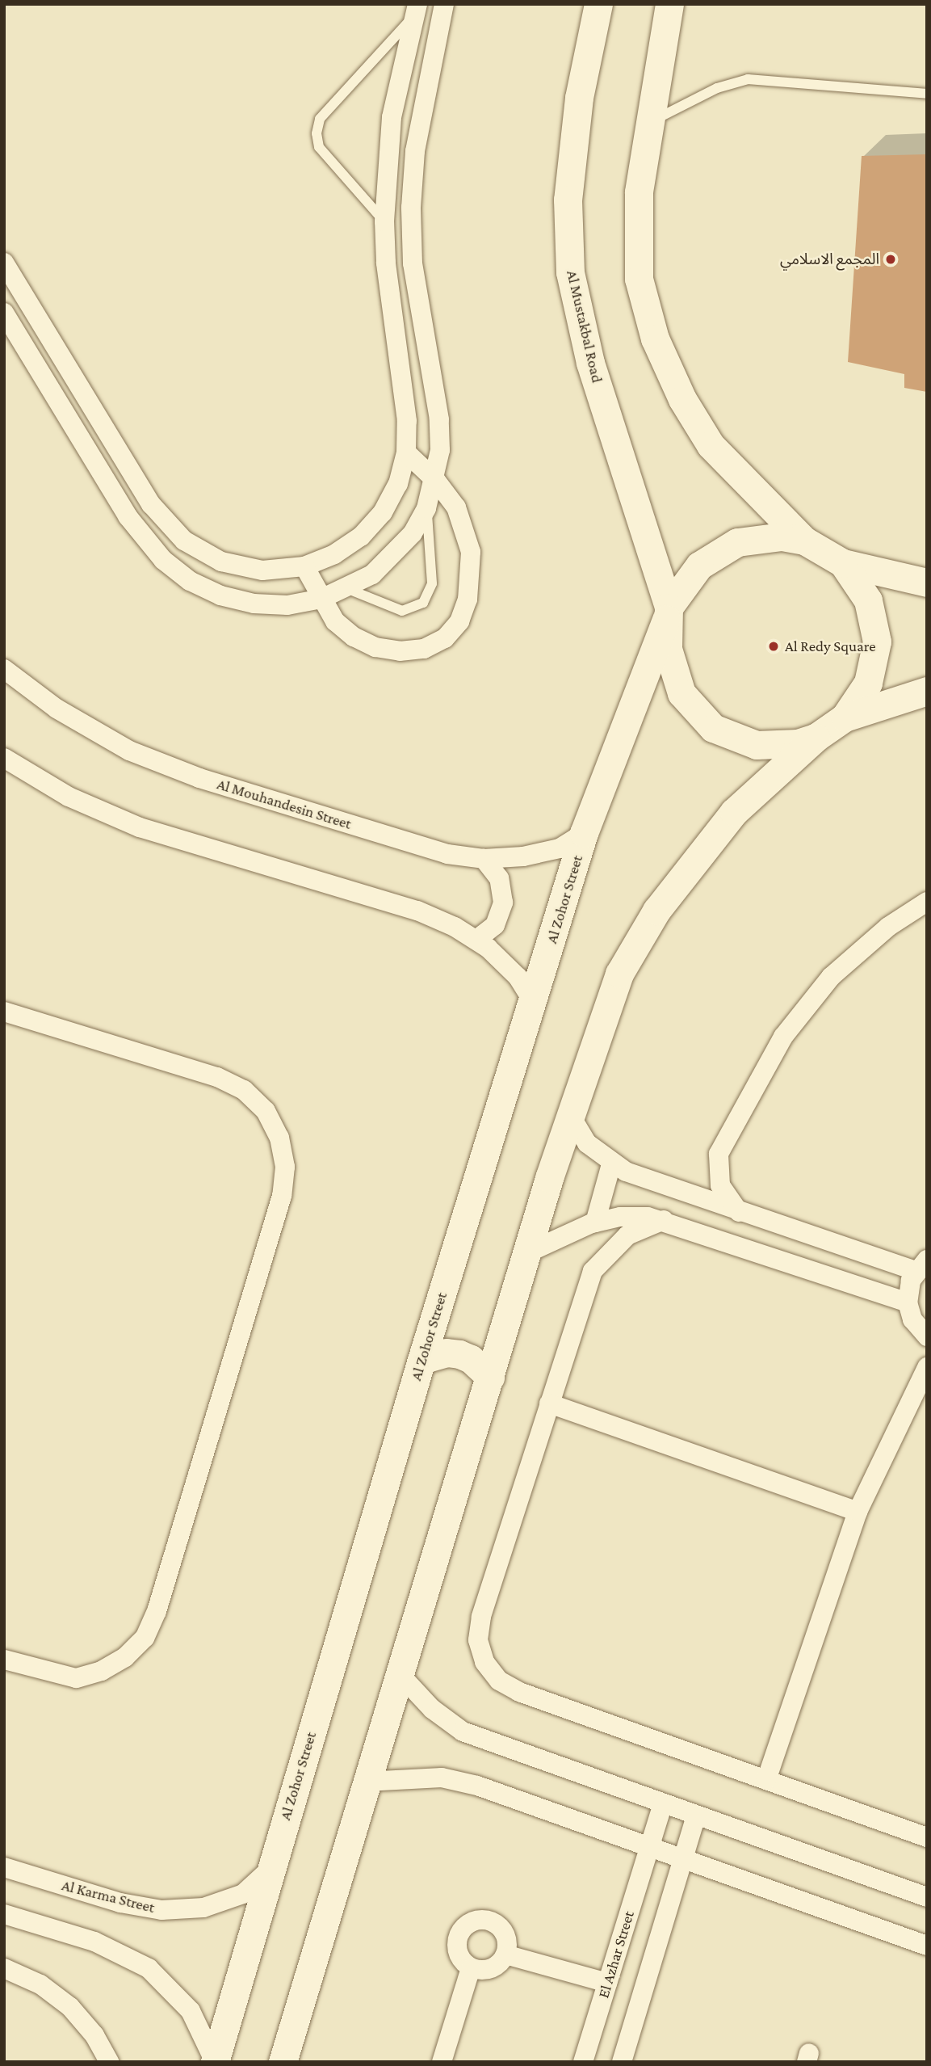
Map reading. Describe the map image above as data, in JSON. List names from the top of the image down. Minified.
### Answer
{"streets":{"main road":["Al Mustakbal Road","Al Zohor Street"],"street":["Al Mouhandesin Street","Al Karma Street","El Azhar Street"]},"crossings":[["Al Mustakbal Road","Al Zohor Street"],["Al Mouhandesin Street","Al Zohor Street"],["Al Zohor Street","Al Karma Street"]],"places":["المجمع الاسلامي","Al Redy Square"]}
